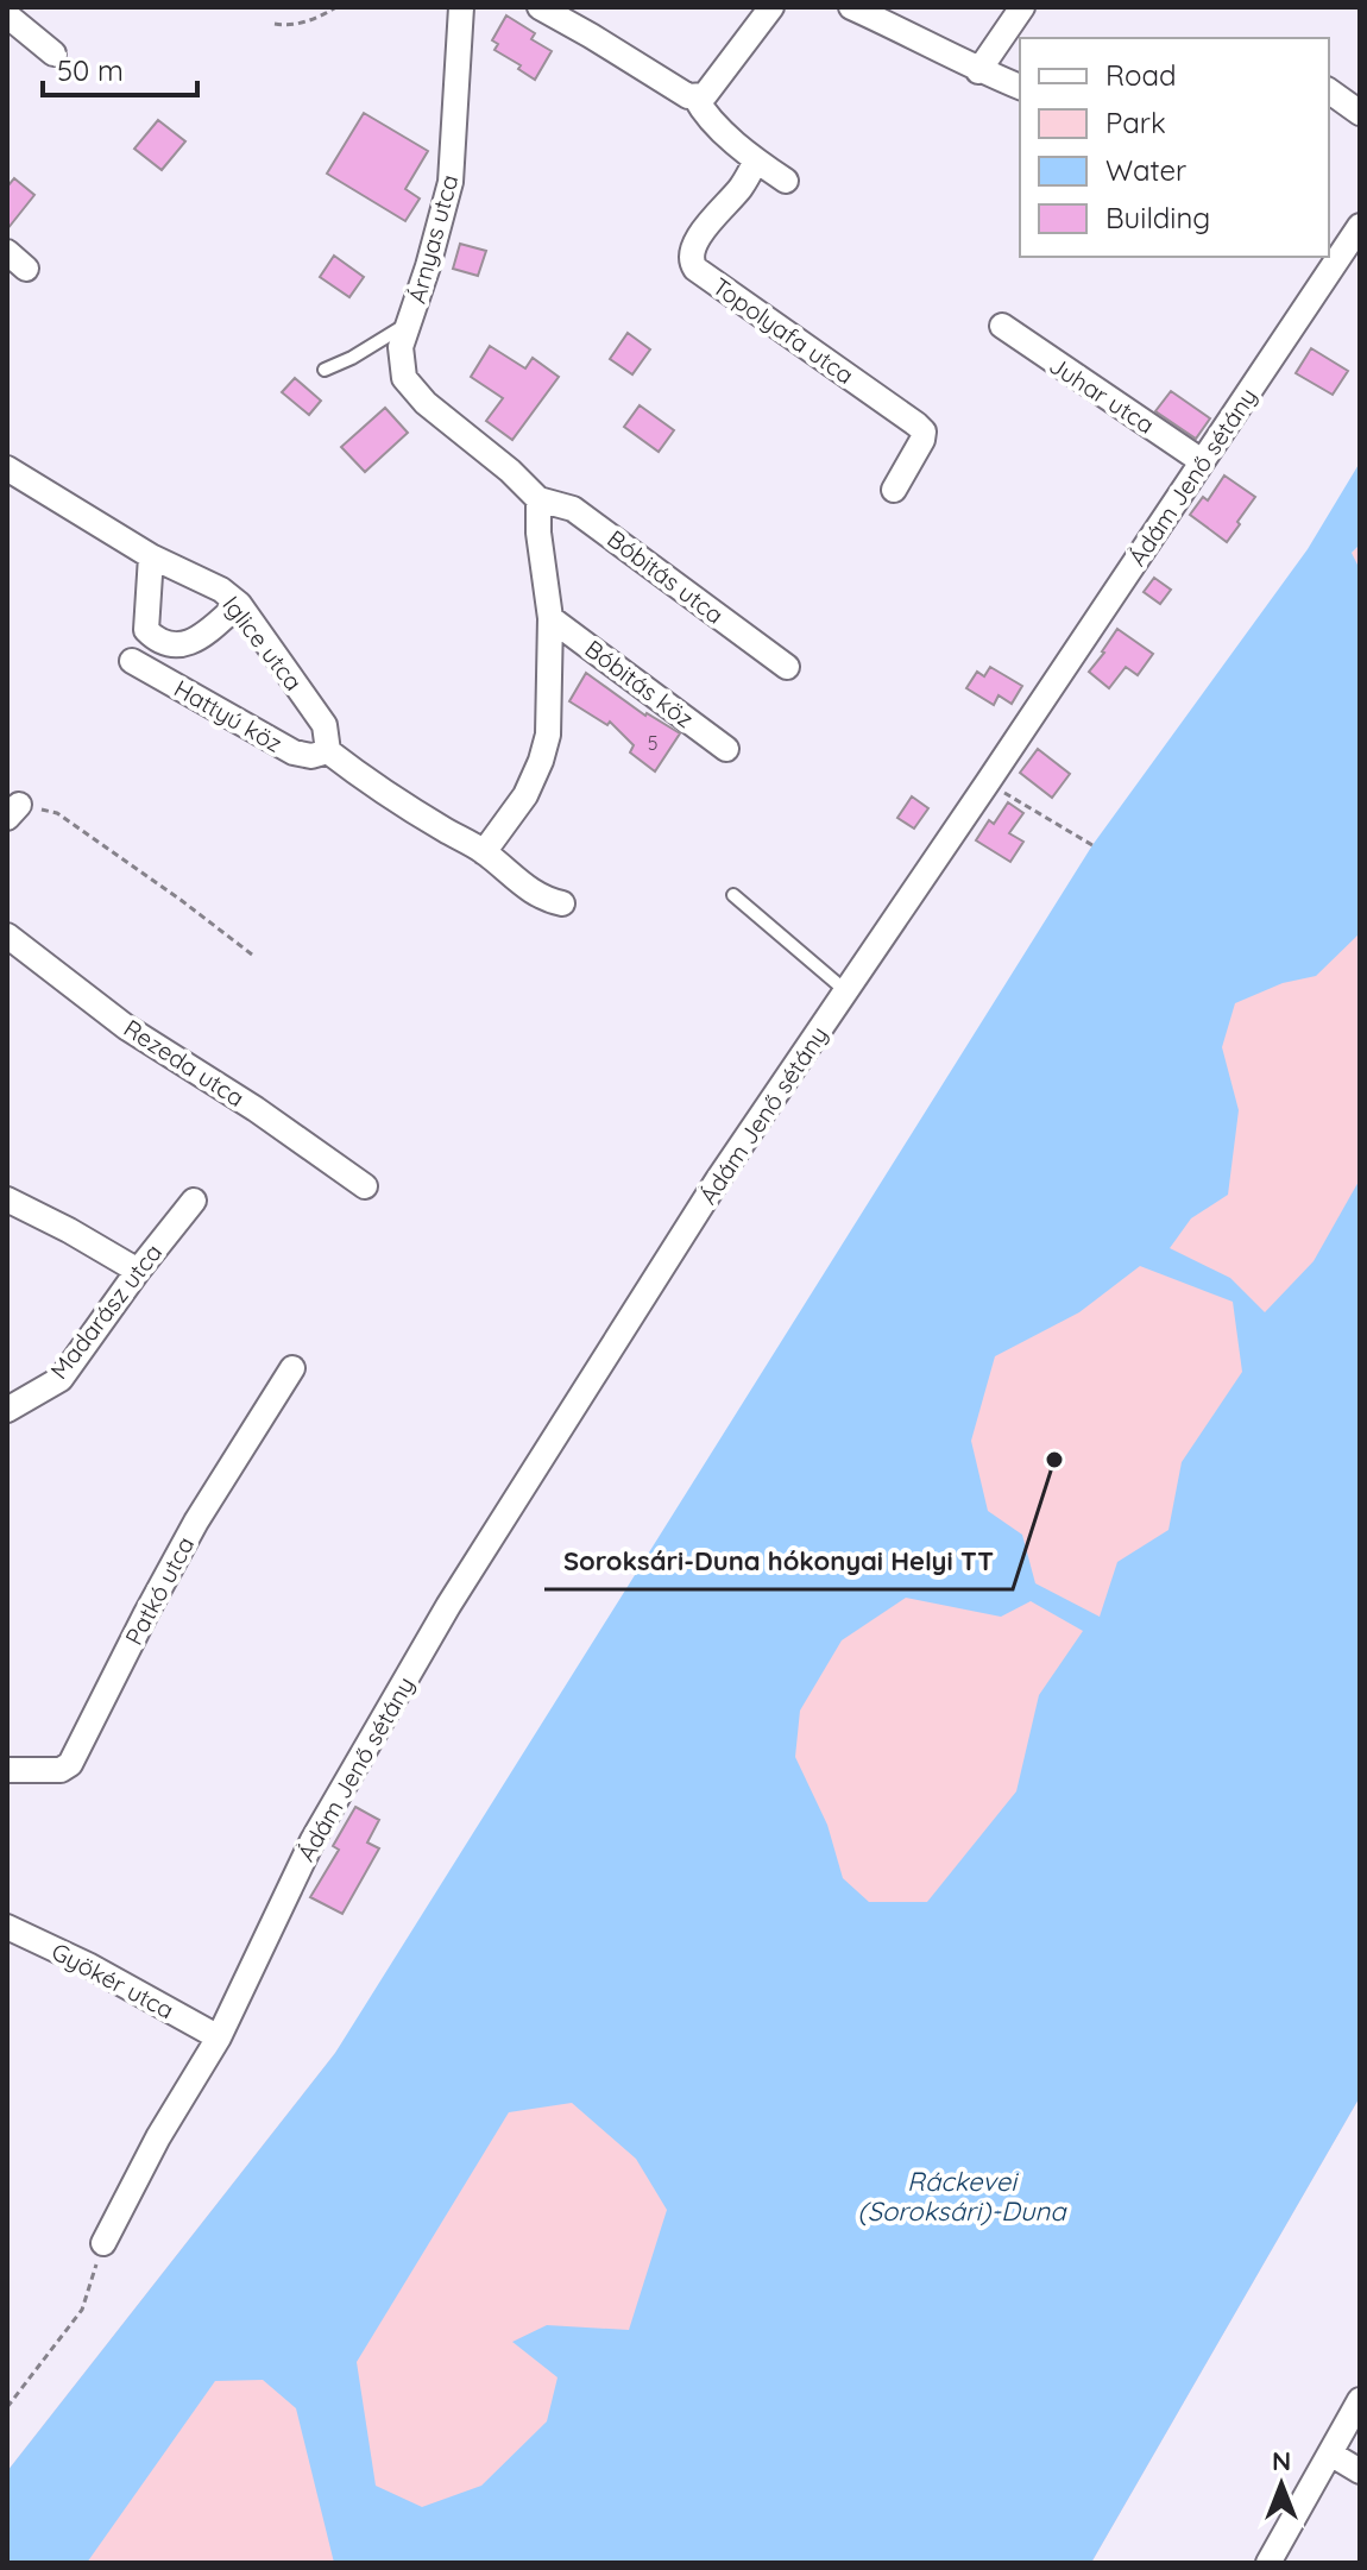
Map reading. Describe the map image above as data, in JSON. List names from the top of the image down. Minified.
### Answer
{"streets":{"street":["Árnyas utca","Topolyafa utca","Juhar utca","Ádám Jenő sétány","Bóbitás utca","Iglice utca","Bóbitás köz","Hattyú köz","Rezeda utca","Madarász utca","Patkó utca","Gyökér utca"]},"crossings":[["Árnyas utca","Bóbitás utca"],["Árnyas utca","Bóbitás köz"],["Juhar utca","Ádám Jenő sétány"],["Ádám Jenő sétány","Gyökér utca"],["Bóbitás utca","Bóbitás köz"],["Iglice utca","Hattyú köz"]],"water":["Ráckevei (Soroksári)-Duna"],"places":["Soroksári-Duna hókonyai Helyi TT"],"house_numbers":["5"],"legend":["Road","Park","Water","Building"],"scale_bar":"50 m","north":"top"}
